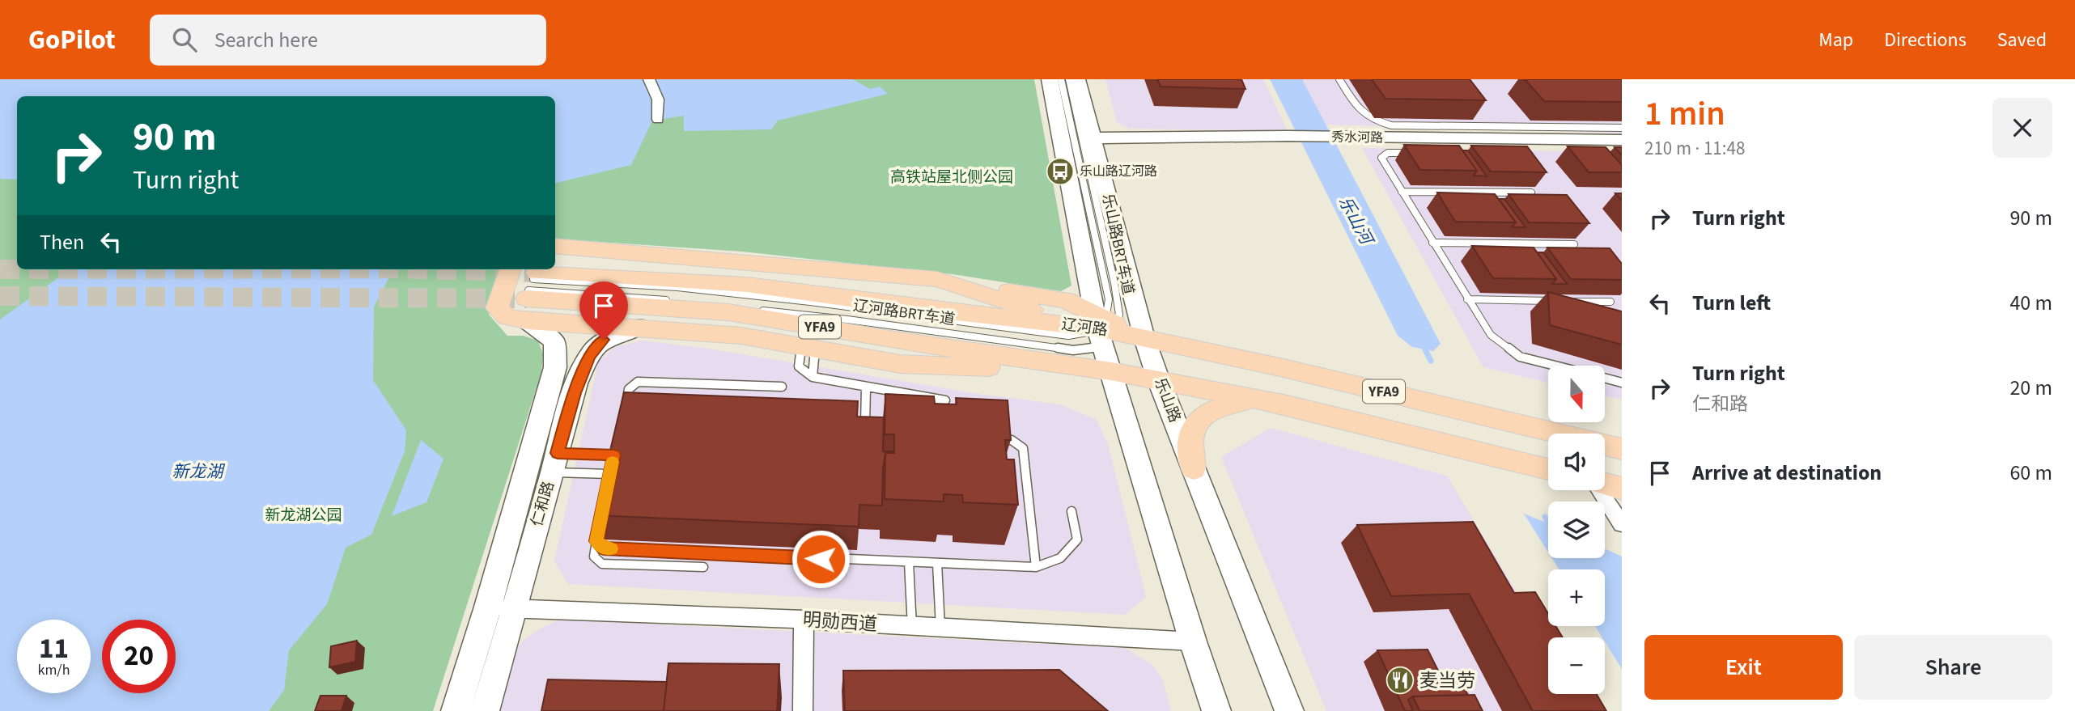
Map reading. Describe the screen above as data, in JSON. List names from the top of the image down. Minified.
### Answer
{"streets":{"main road":["秀水河路","YFA9","辽河路","乐山路","仁和路"],"street":["明勋西道"],"lane":["乐山路BRT车道"]},"crossings":[["秀水河路","乐山路"],["乐山路BRT车道","辽河路"],["YFA9","辽河路"],["YFA9","乐山路"],["YFA9","仁和路"],["辽河路","乐山路"],["辽河路","仁和路"],["仁和路","明勋西道"]],"water":["乐山河","新龙湖"],"parks":["高铁站屋北侧公园","新龙湖公园"],"places":{"bus stop":["乐山路辽河路"],"restaurant":["麦当劳"]},"north":"bottom","page":{"header":"GoPilot","search":"Search here","nav":["Map","Directions","Saved"],"heading":["1 min","210 m · 11:48"],"turn":["90 m","Turn right"],"list":[{"name":"Turn right","value":"90 m"},{"name":"Turn left","value":"40 m"},{"name":"Turn right","note":"仁和路","value":"20 m"},{"name":"Arrive at destination","value":"60 m"}],"then":"Then","map_buttons":["+","−"],"speed":"11 km/h","limit":"20","buttons":["Exit","Share"]}}
